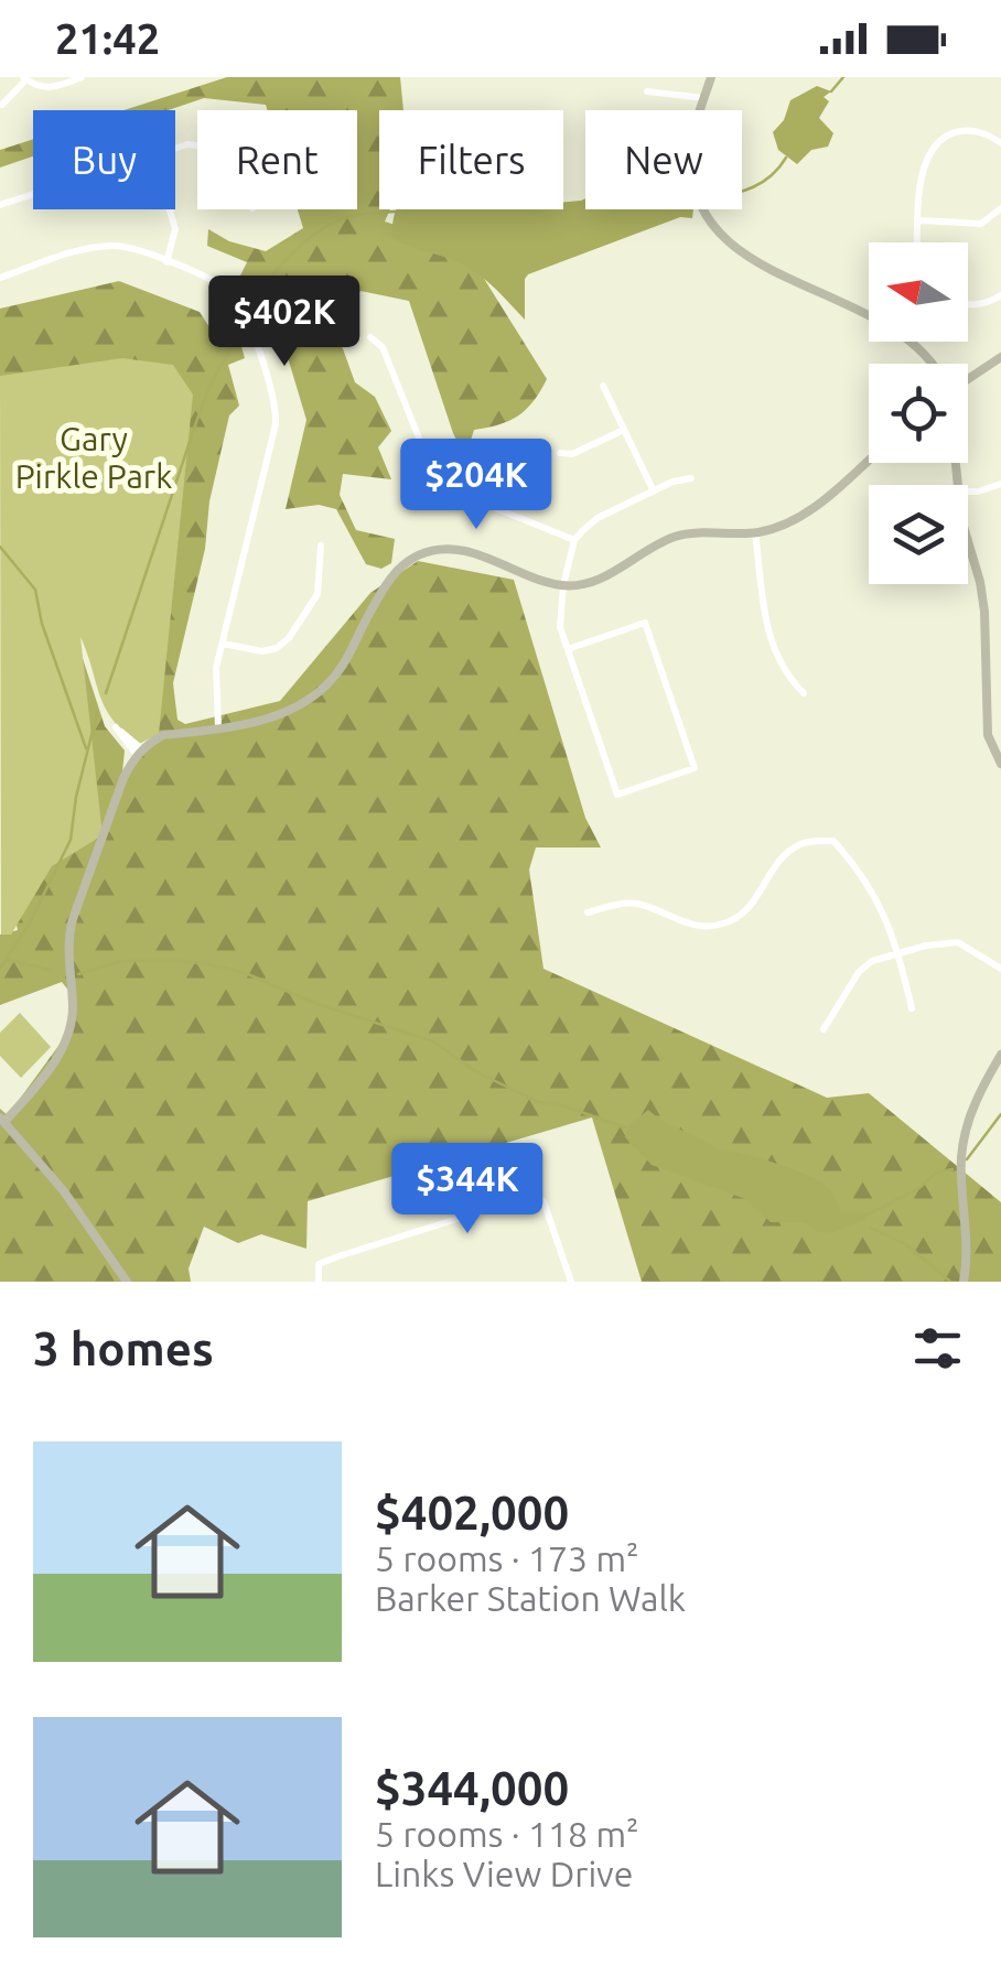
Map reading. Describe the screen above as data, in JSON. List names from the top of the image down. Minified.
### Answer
{"parks":["Gary Pirkle Park"],"north":"left","page":{"status":"21:42","chip":["Buy","Rent","Filters","New"],"price":["$402K","$204K","$344K"],"heading":"3 homes","list":[{"name":"$402,000","note":"5 rooms · 173 m² · Barker Station Walk"},{"name":"$344,000","note":"5 rooms · 118 m² · Links View Drive"}]}}
